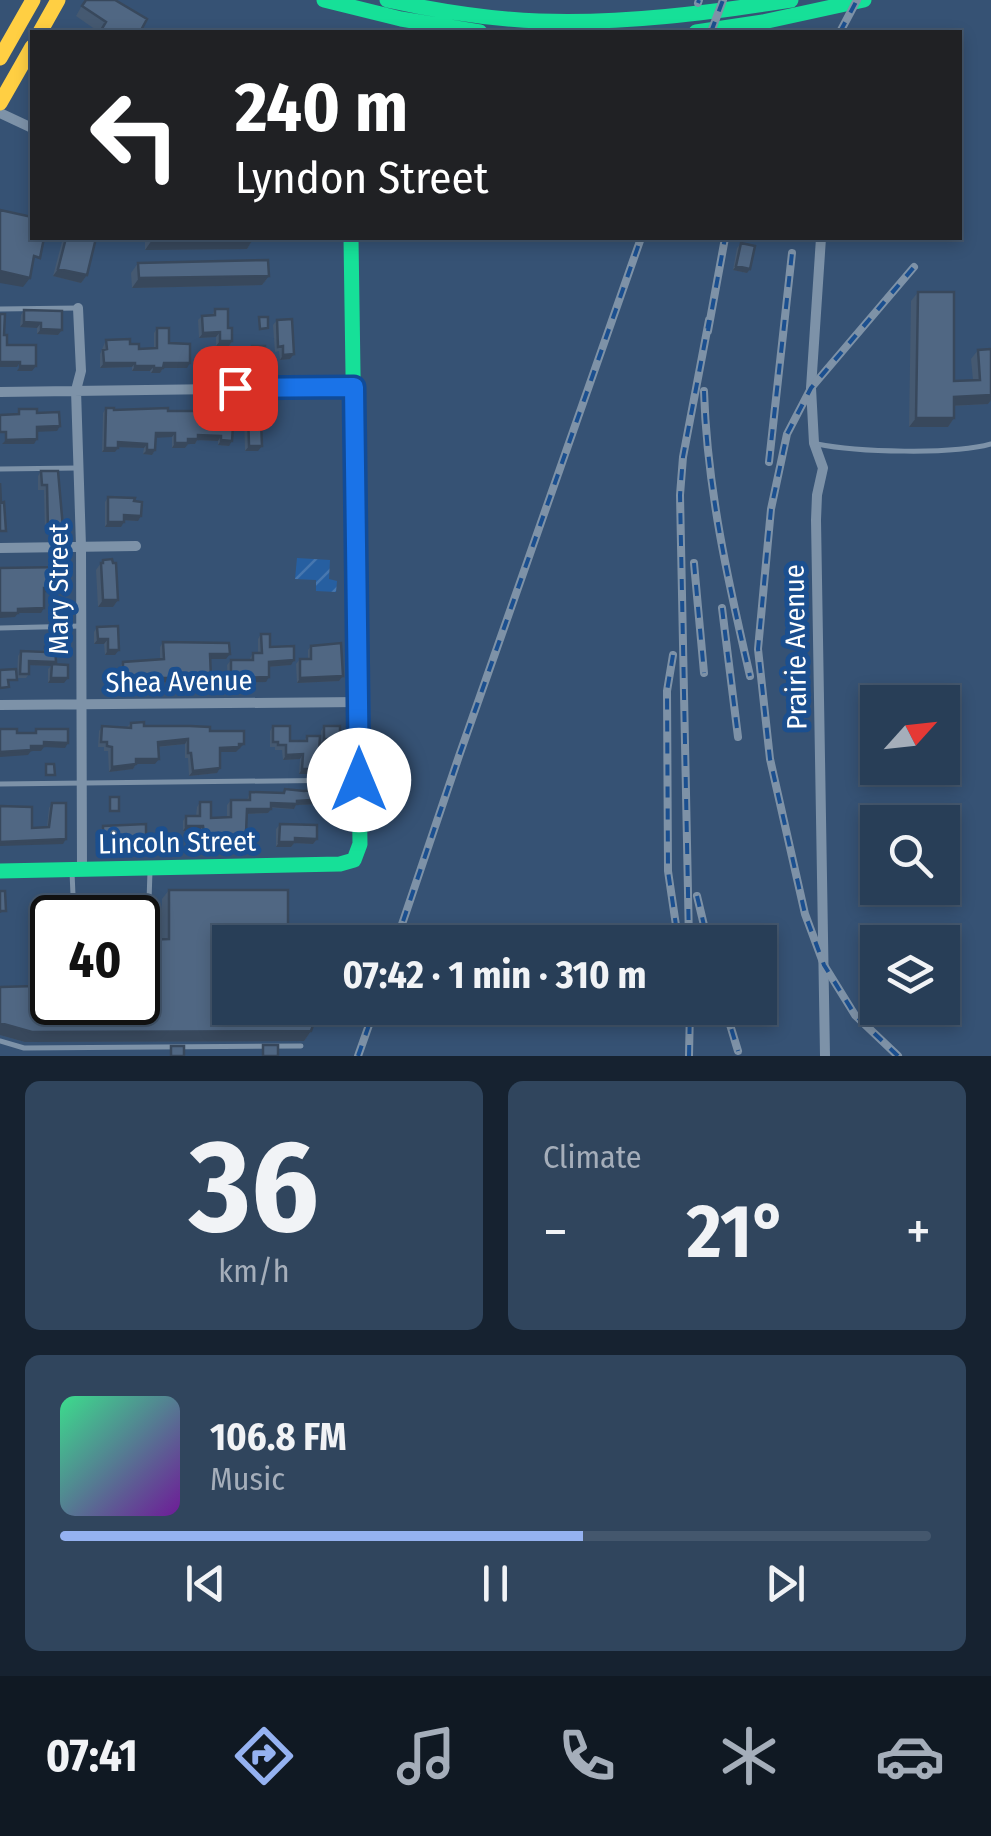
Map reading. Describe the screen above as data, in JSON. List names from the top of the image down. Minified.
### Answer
{"streets":{"street":["Mary Street","Prairie Avenue","Shea Avenue","Lincoln Street"]},"crossings":[["Mary Street","Shea Avenue"],["Mary Street","Lincoln Street"]],"north":"top right","page":{"turn":["240 m","Lyndon Street"],"limit":"40","trip":"07:42 · 1 min · 310 m","tile":[["36","km/h"],"Climate"],"heat":["−","21°","+"],"song":["106.8 FM","Music"],"tabs":"07:41"}}
